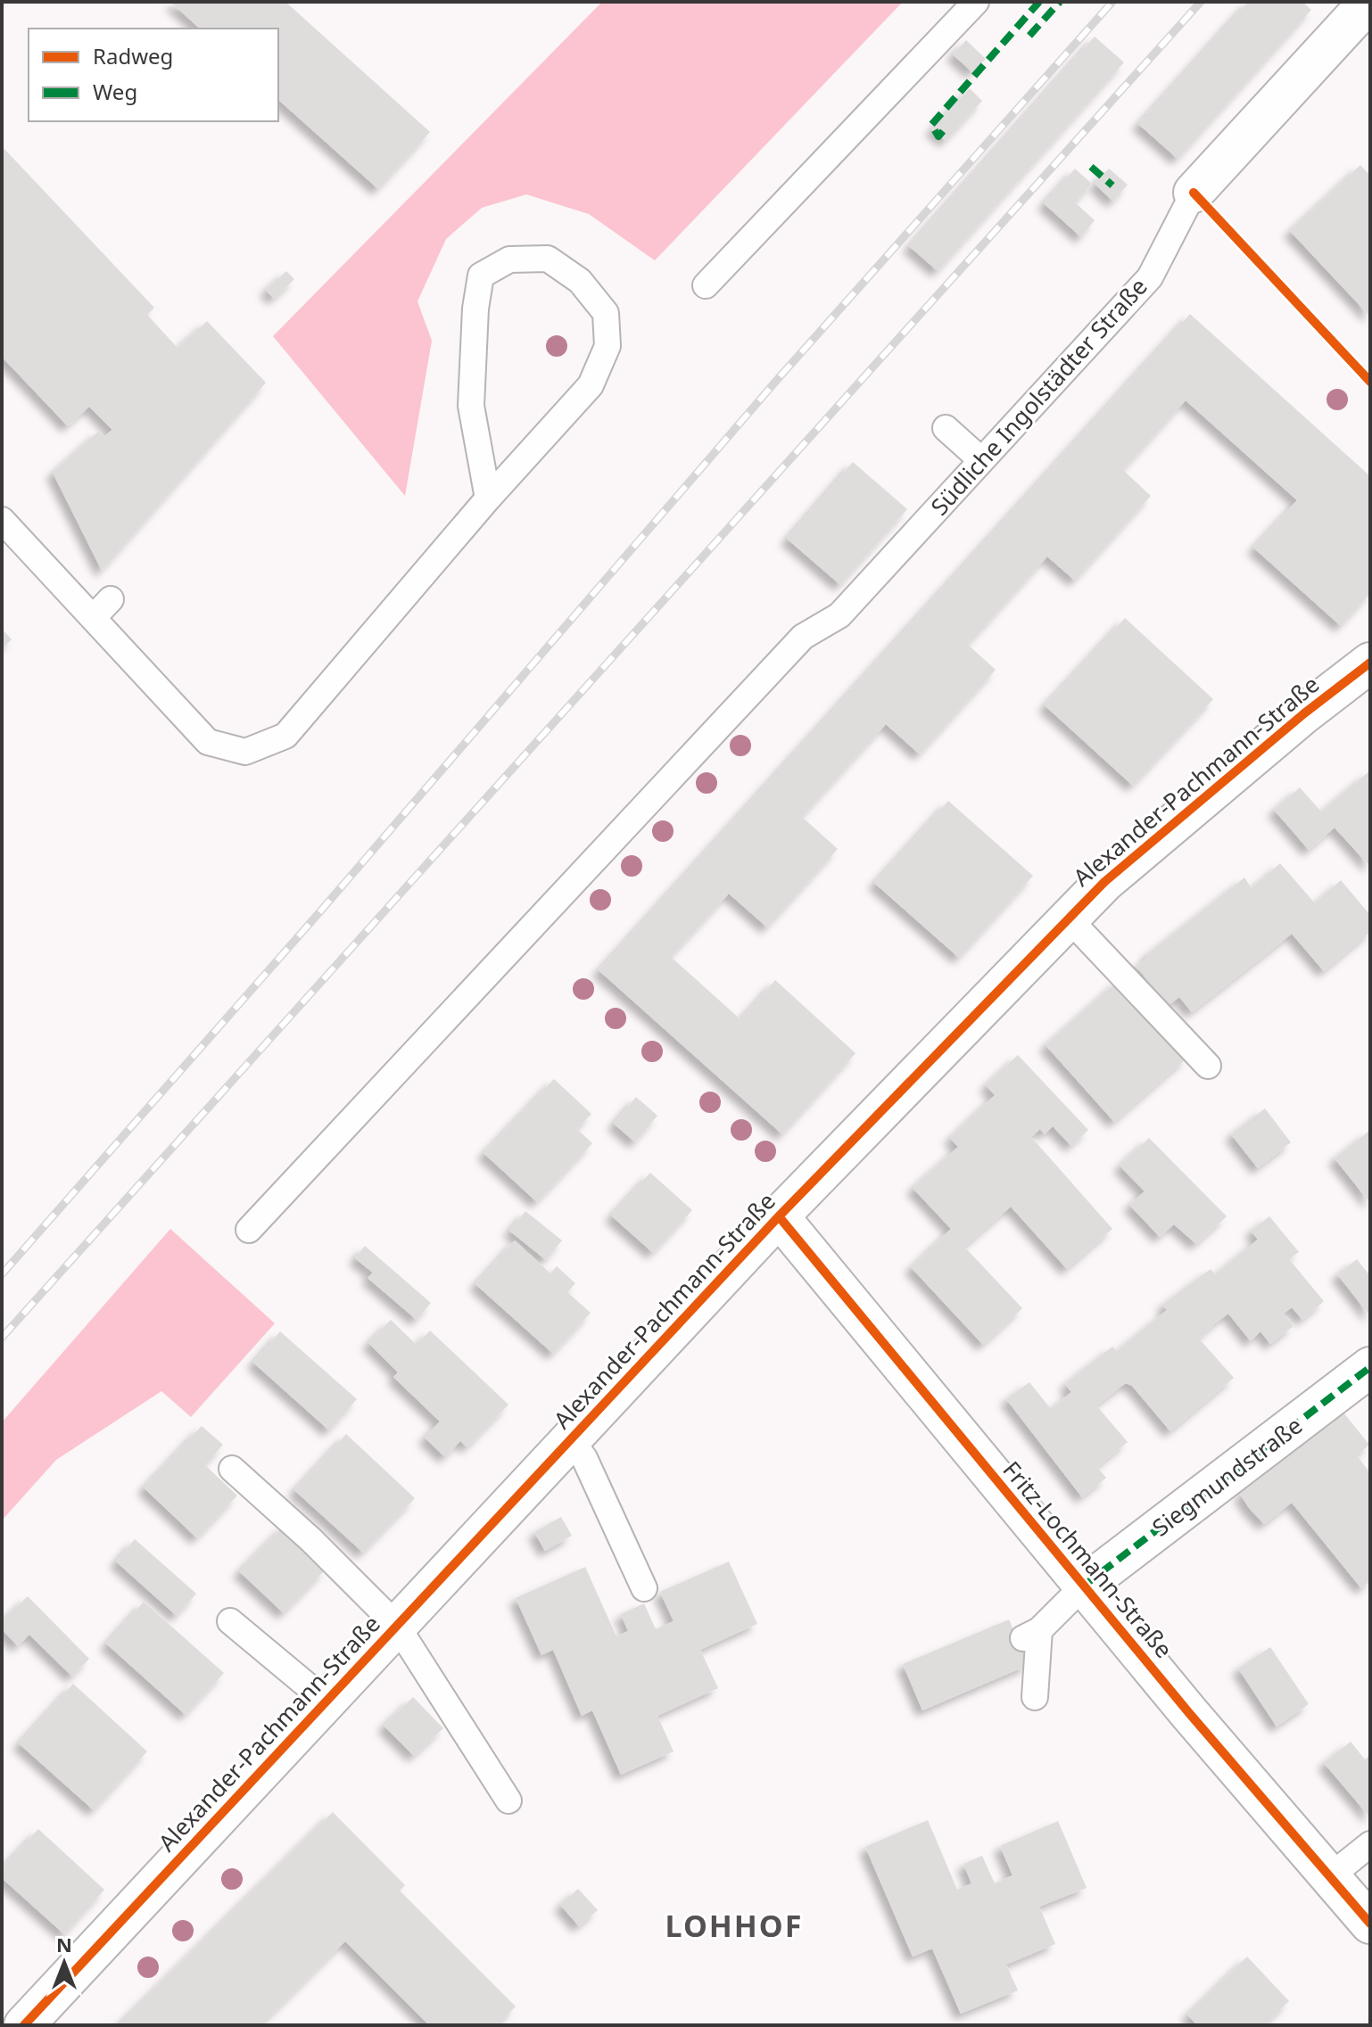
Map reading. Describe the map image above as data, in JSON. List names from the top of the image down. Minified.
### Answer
{"streets":{"street":["Südliche Ingolstädter Straße","Alexander-Pachmann-Straße","Siegmundstraße","Fritz-Lochmann-Straße"]},"crossings":[["Alexander-Pachmann-Straße","Fritz-Lochmann-Straße"],["Siegmundstraße","Fritz-Lochmann-Straße"]],"districts":["LOHHOF"],"legend":["Radweg","Weg"],"north":"top"}
